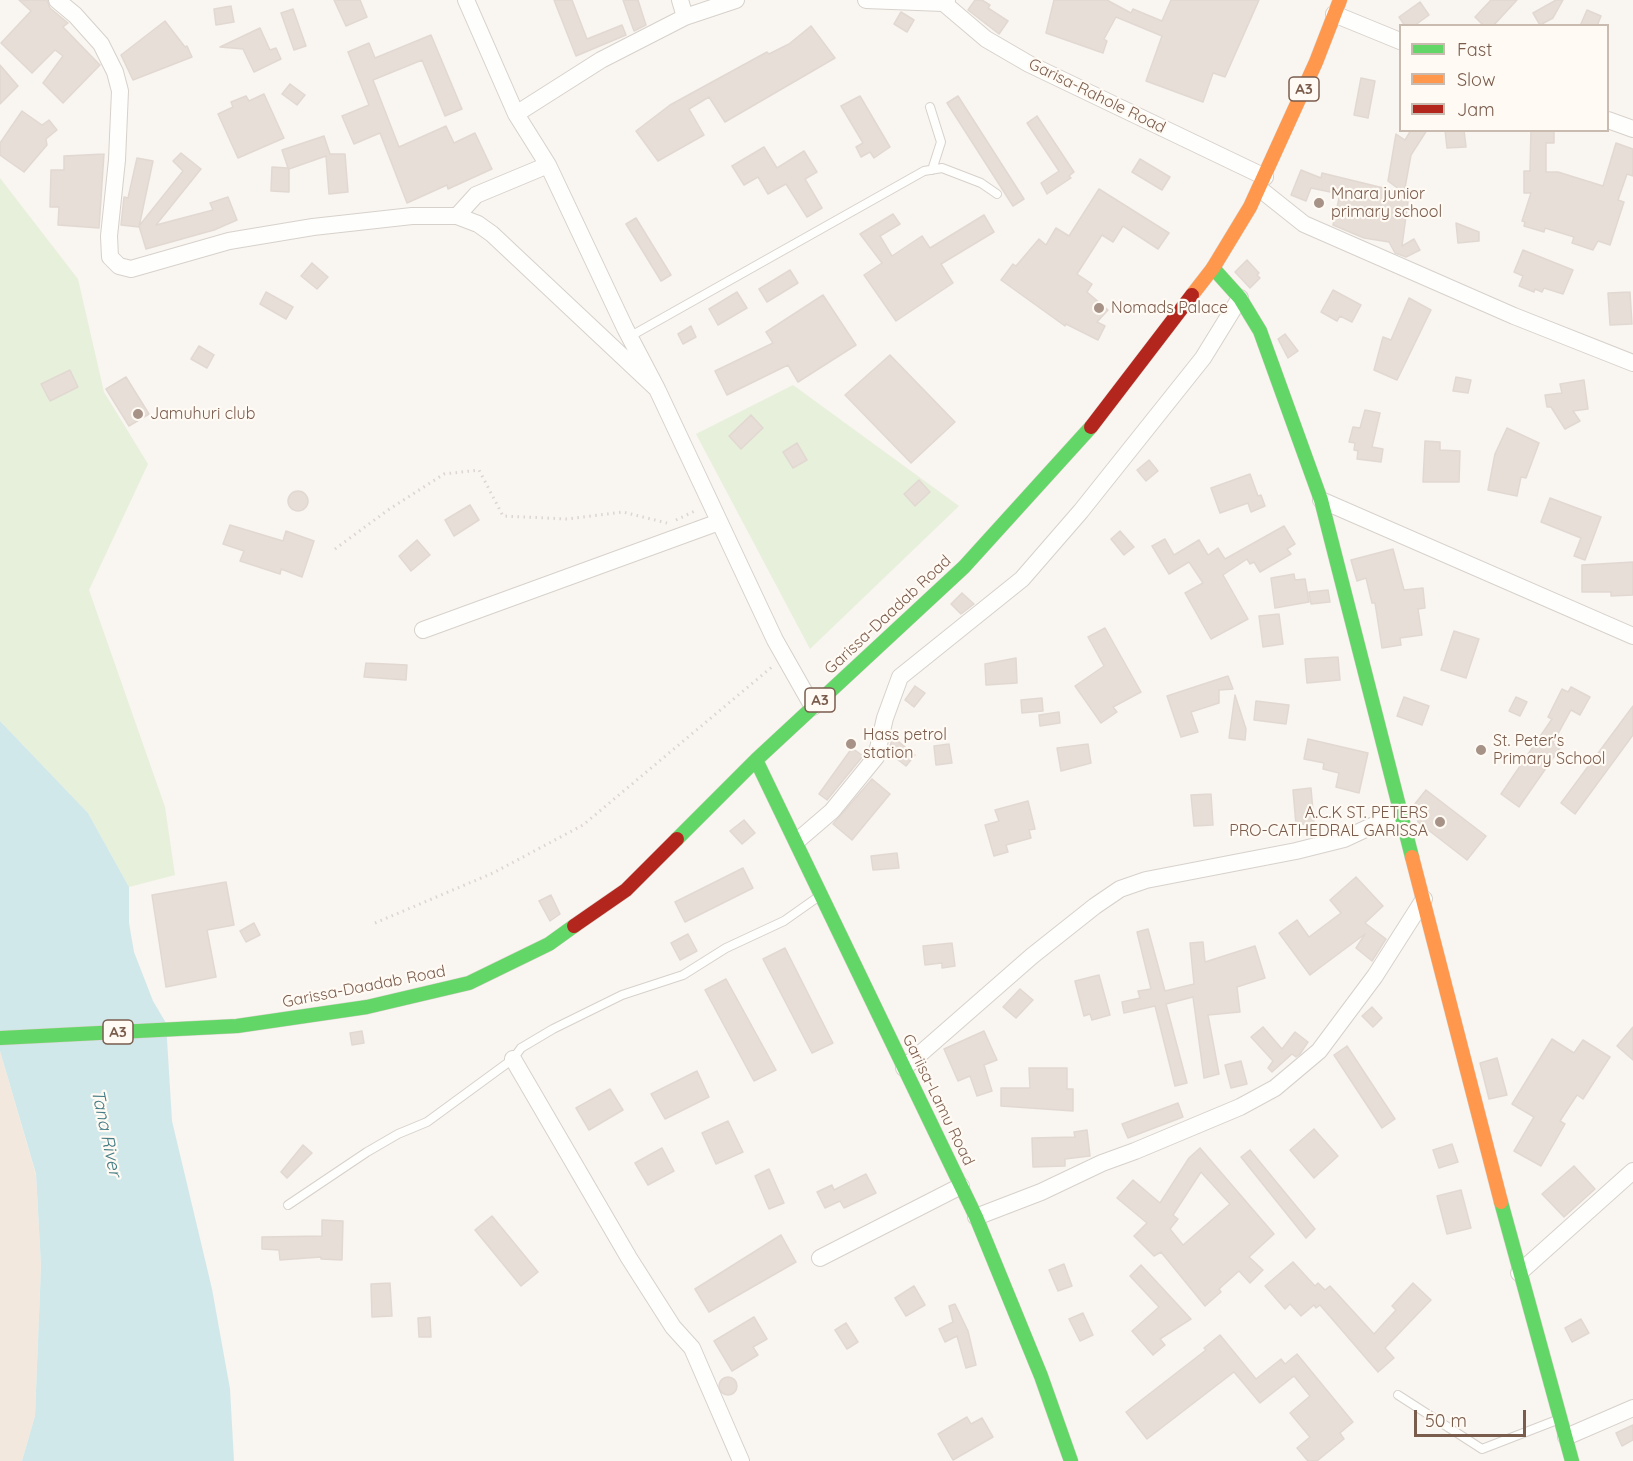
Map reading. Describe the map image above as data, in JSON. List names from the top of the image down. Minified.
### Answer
{"streets":{"main road":["A3","Garissa-Daadab Road","Gariisa-Lamu Road"],"street":["Garisa-Rahole Road"]},"crossings":[["A3","Garisa-Rahole Road"],["A3","Garissa-Daadab Road"],["Garisa-Rahole Road","Garissa-Daadab Road"],["Garissa-Daadab Road","Gariisa-Lamu Road"]],"water":["Tana River"],"places":["Mnara junior primary school","Nomads Palace","Jamuhuri club","Hass petrol station","St. Peter's Primary School","A.C.K ST. PETERS PRO-CATHEDRAL GARISSA"],"legend":["Fast","Slow","Jam"],"scale_bar":"50 m"}
